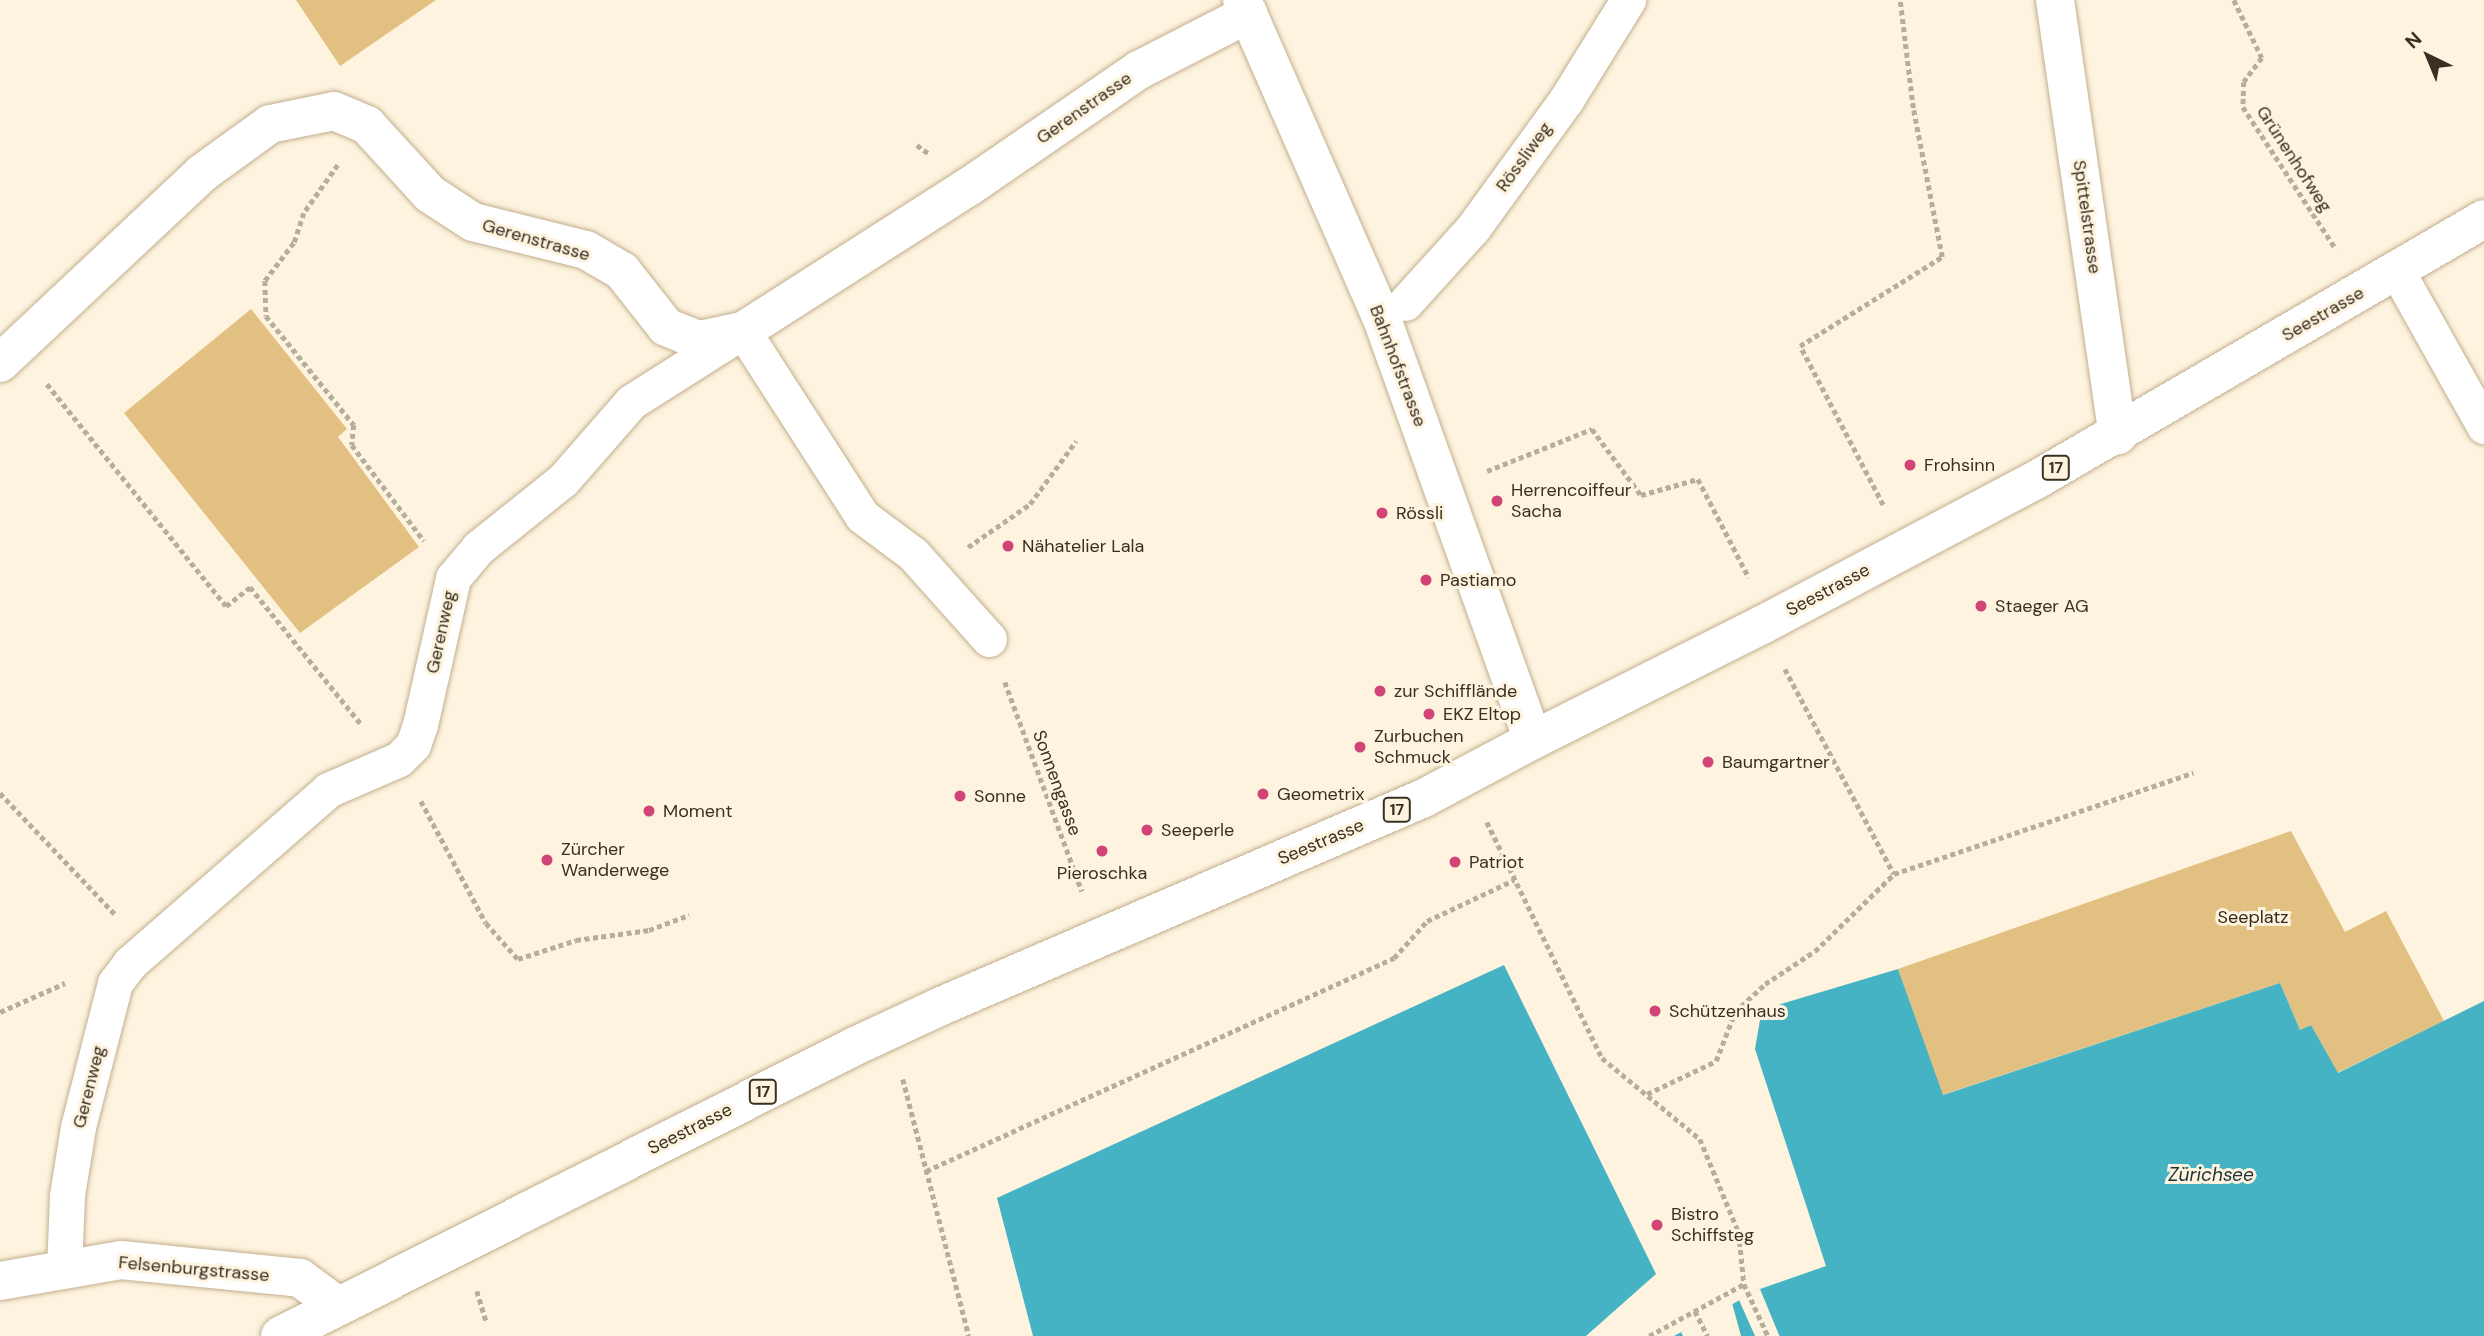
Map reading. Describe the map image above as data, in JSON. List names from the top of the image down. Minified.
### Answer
{"streets":{"street":["Gerenstrasse","Spittelstrasse","Seestrasse","Bahnhofstrasse","17","Felsenburgstrasse"],"lane":["Rössliweg","Gerenweg"],"path":["Grünenhofweg","Sonnengasse"]},"crossings":[["Gerenstrasse","Bahnhofstrasse"],["Gerenstrasse","Gerenweg"],["Spittelstrasse","Seestrasse"],["Seestrasse","Bahnhofstrasse"],["Seestrasse","Sonnengasse"],["Seestrasse","Felsenburgstrasse"],["Gerenweg","Felsenburgstrasse"]],"water":["Zürichsee"],"parks":["Seeplatz"],"places":["Frohsinn","Herrencoiffeur Sacha","Rössli","Nähatelier Lala","Pastiamo","Staeger AG","zur Schifflände","EKZ Eltop","Zurbuchen Schmuck","Baumgartner","Geometrix","Sonne","Moment","Seeperle","Pieroschka","Zürcher Wanderwege","Patriot","Schützenhaus","Bistro Schiffsteg"],"north":"top left"}
